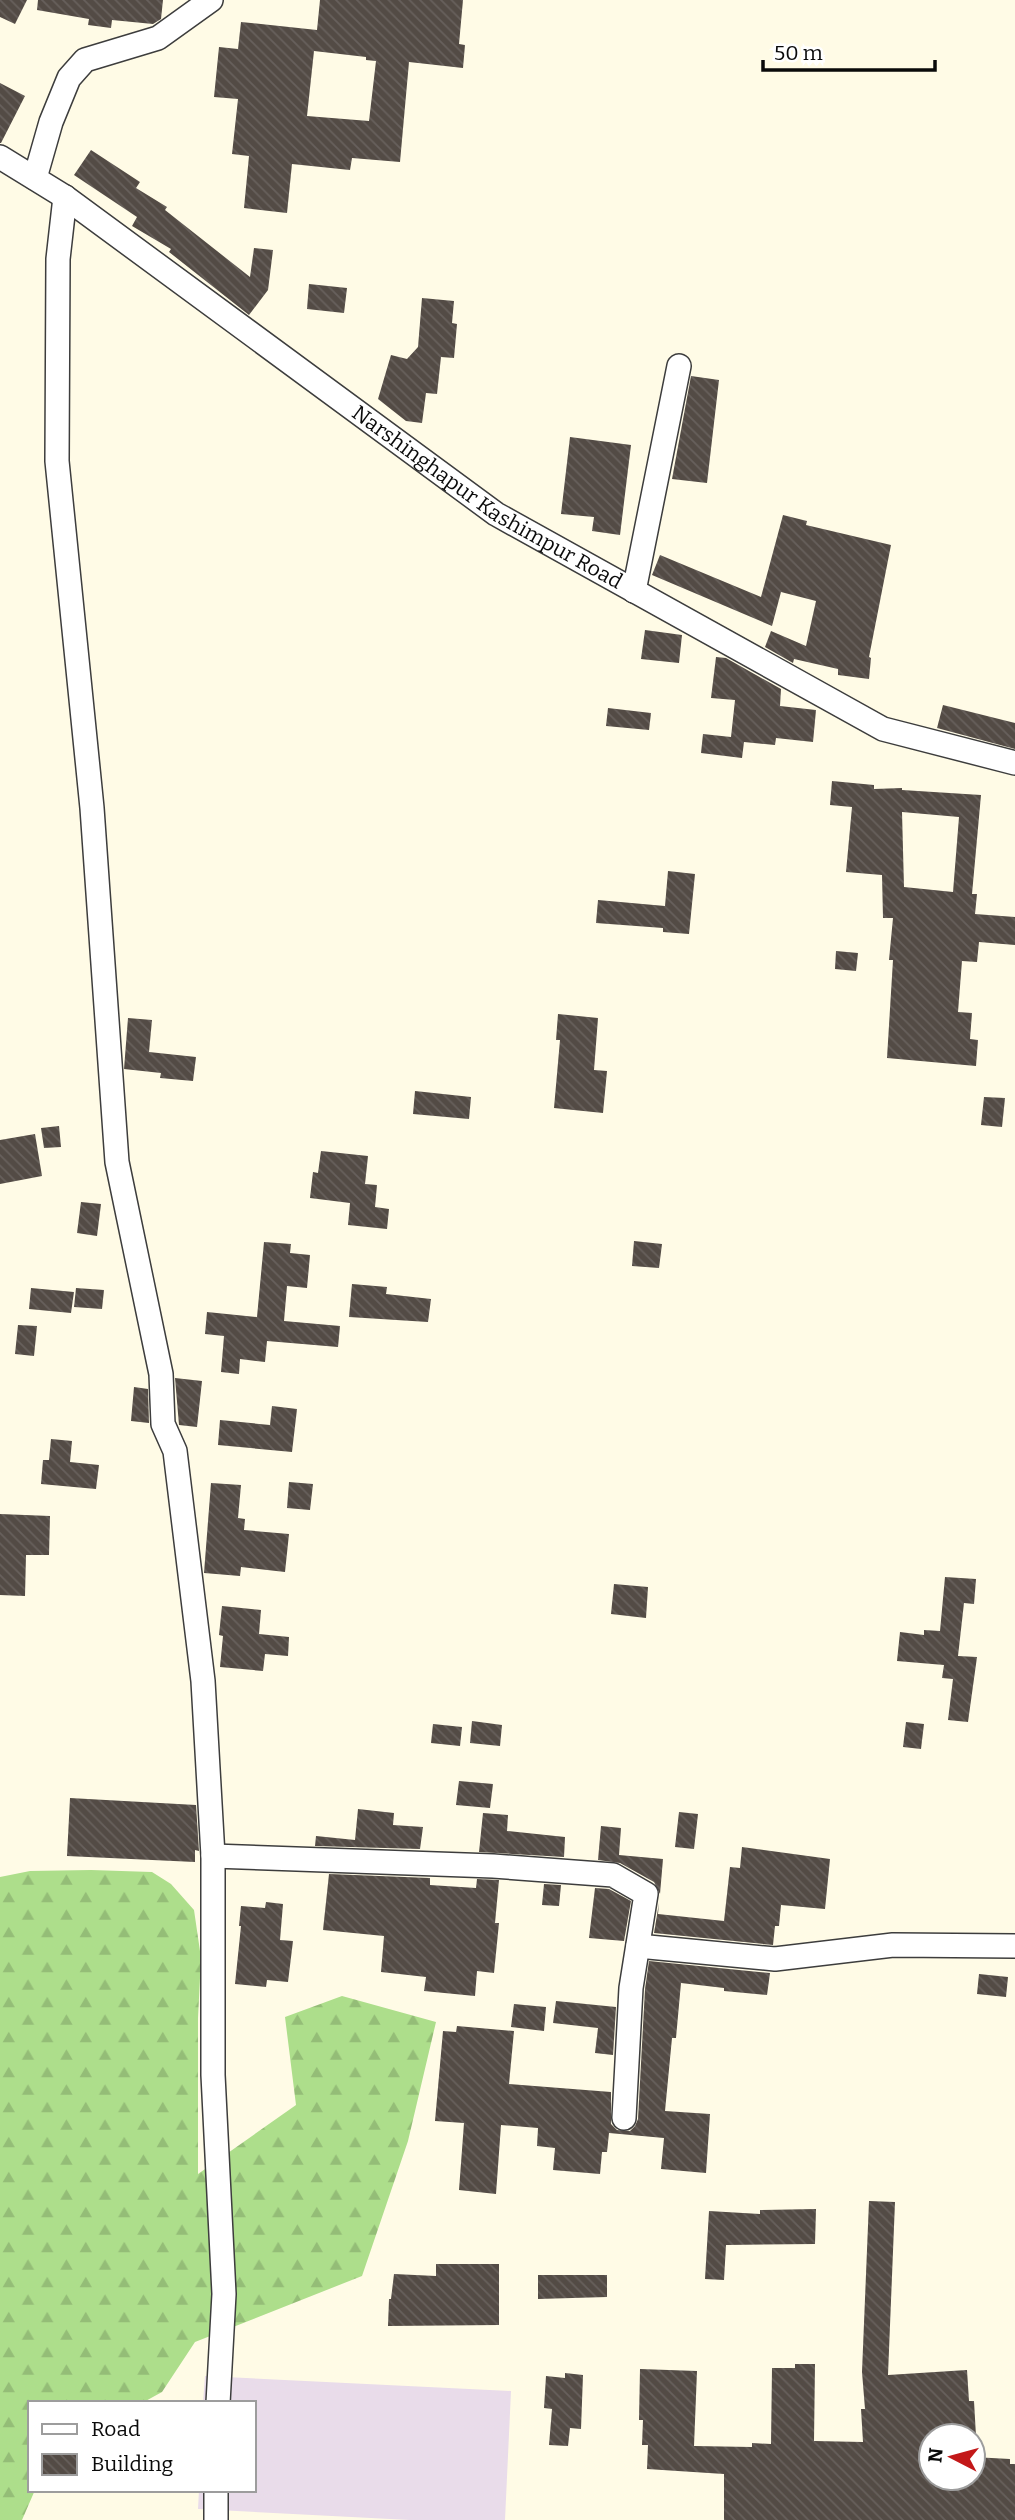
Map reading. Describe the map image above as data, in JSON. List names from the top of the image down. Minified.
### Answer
{"streets":{"street":["Narshinghapur Kashimpur Road"]},"legend":["Road","Building"],"scale_bar":"50 m","north":"left"}
